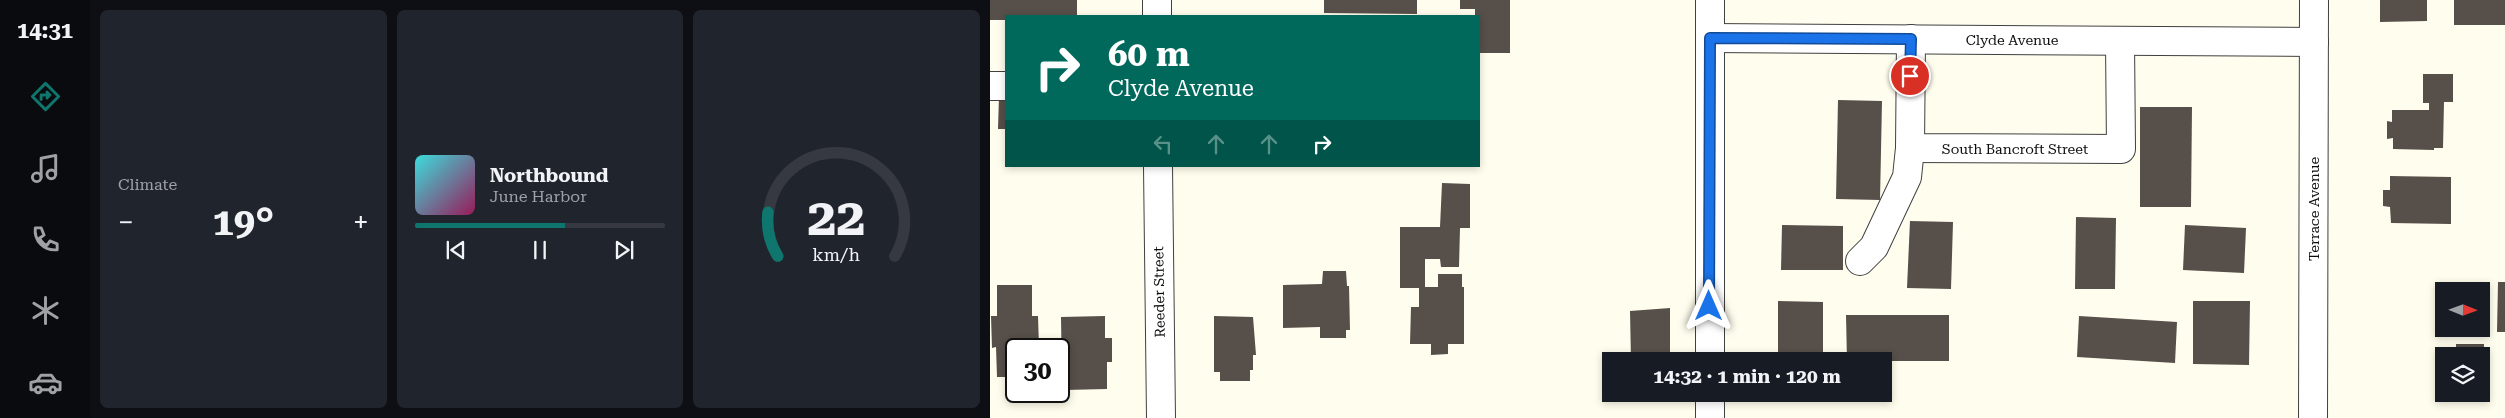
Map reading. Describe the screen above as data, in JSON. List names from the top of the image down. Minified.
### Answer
{"streets":{"street":["Clyde Avenue","South Bancroft Street","Terrace Avenue","Reeder Street"]},"crossings":[["Clyde Avenue","South Bancroft Street"],["Clyde Avenue","Terrace Avenue"]],"north":"right","page":{"tabs":"14:31","tile":"Climate","turn":["60 m","Clyde Avenue"],"song":["Northbound","June Harbor"],"heat":["−","19°","+"],"limit":"30","trip":"14:32 · 1 min · 120 m","gauge":["22","km/h"]}}
